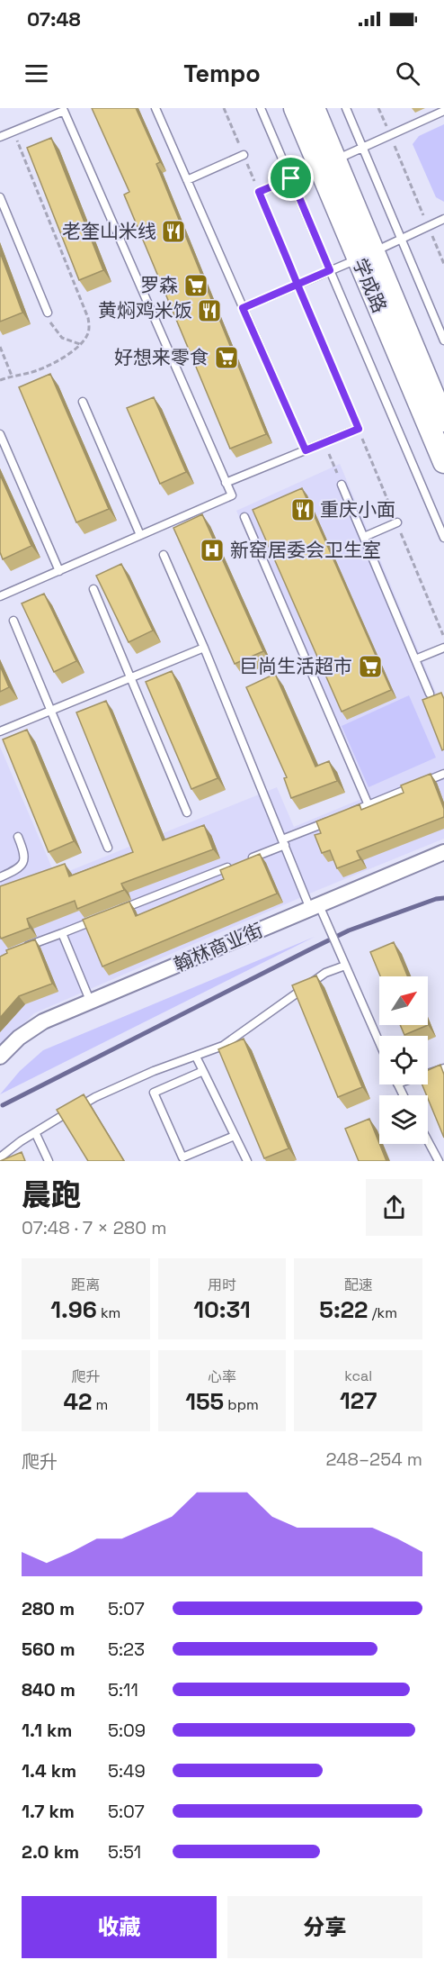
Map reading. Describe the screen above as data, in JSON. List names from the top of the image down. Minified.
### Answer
{"streets":{"main road":["学成路"],"street":["翰林商业街"]},"places":{"restaurant":["老奎山米线","黄焖鸡米饭","重庆小面"],"supermarket":["罗森","好想来零食","巨尚生活超市"],"hospital":["新窑居委会卫生室"]},"north":"top right","page":{"status":"07:48","header":"Tempo","heading":["晨跑","07:48 · 7 × 280 m"],"stats":[["距离","1.96 km"],["用时","10:31"],["配速","5:22 /km"],["爬升","42 m"],["心率","155 bpm"],["kcal","127"]],"chart":["爬升","248–254 m"],"list":[{"name":"280 m","note":"5:07"},{"name":"560 m","note":"5:23"},{"name":"840 m","note":"5:11"},{"name":"1.1 km","note":"5:09"},{"name":"1.4 km","note":"5:49"},{"name":"1.7 km","note":"5:07"},{"name":"2.0 km","note":"5:51"}],"buttons":["收藏","分享"]}}
